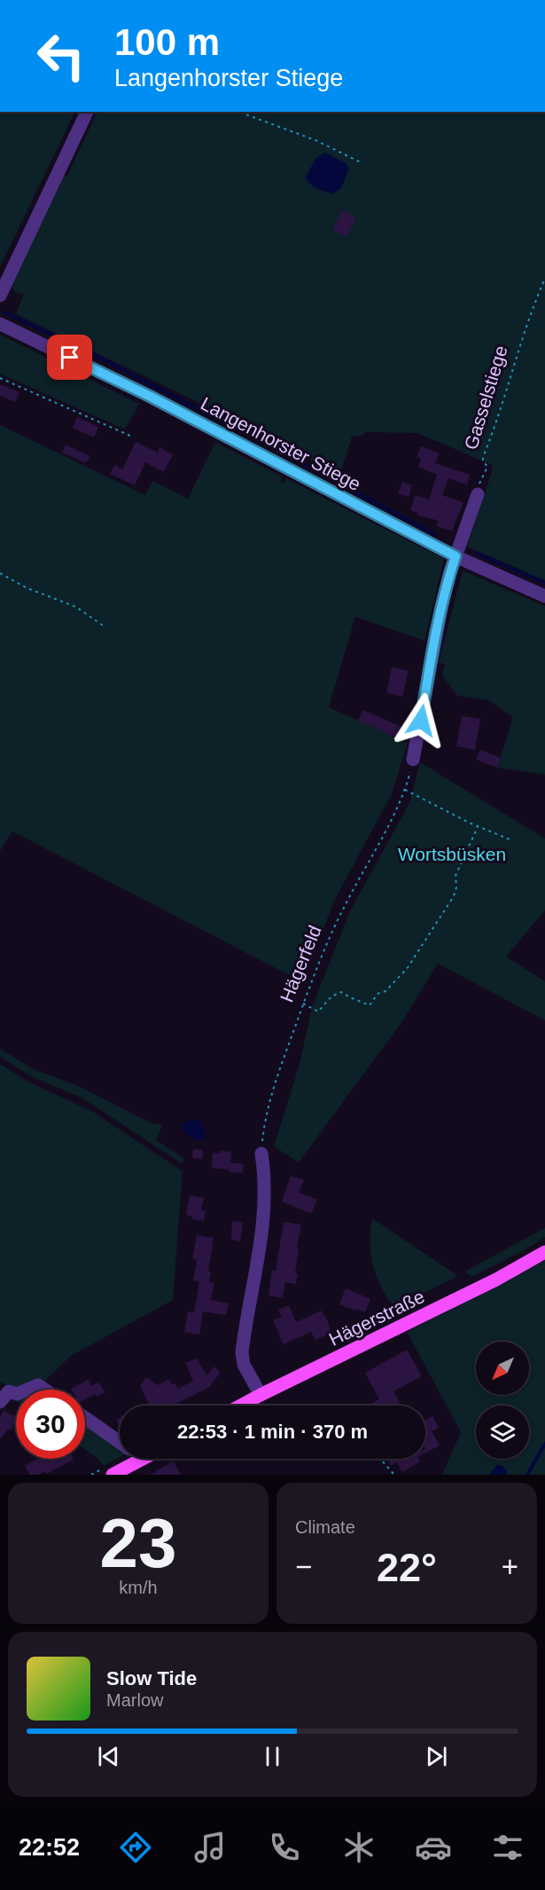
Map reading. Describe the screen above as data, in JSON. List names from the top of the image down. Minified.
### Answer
{"streets":{"main road":["Hägerstraße"],"street":["Langenhorster Stiege"],"path":["Gasselstiege","Hägerfeld"]},"parks":["Wortsbüsken"],"north":"bottom left","page":{"turn":["100 m","Langenhorster Stiege"],"limit":"30","trip":"22:53 · 1 min · 370 m","tile":[["23","km/h"],"Climate"],"heat":["−","22°","+"],"song":["Slow Tide","Marlow"],"tabs":"22:52"}}
